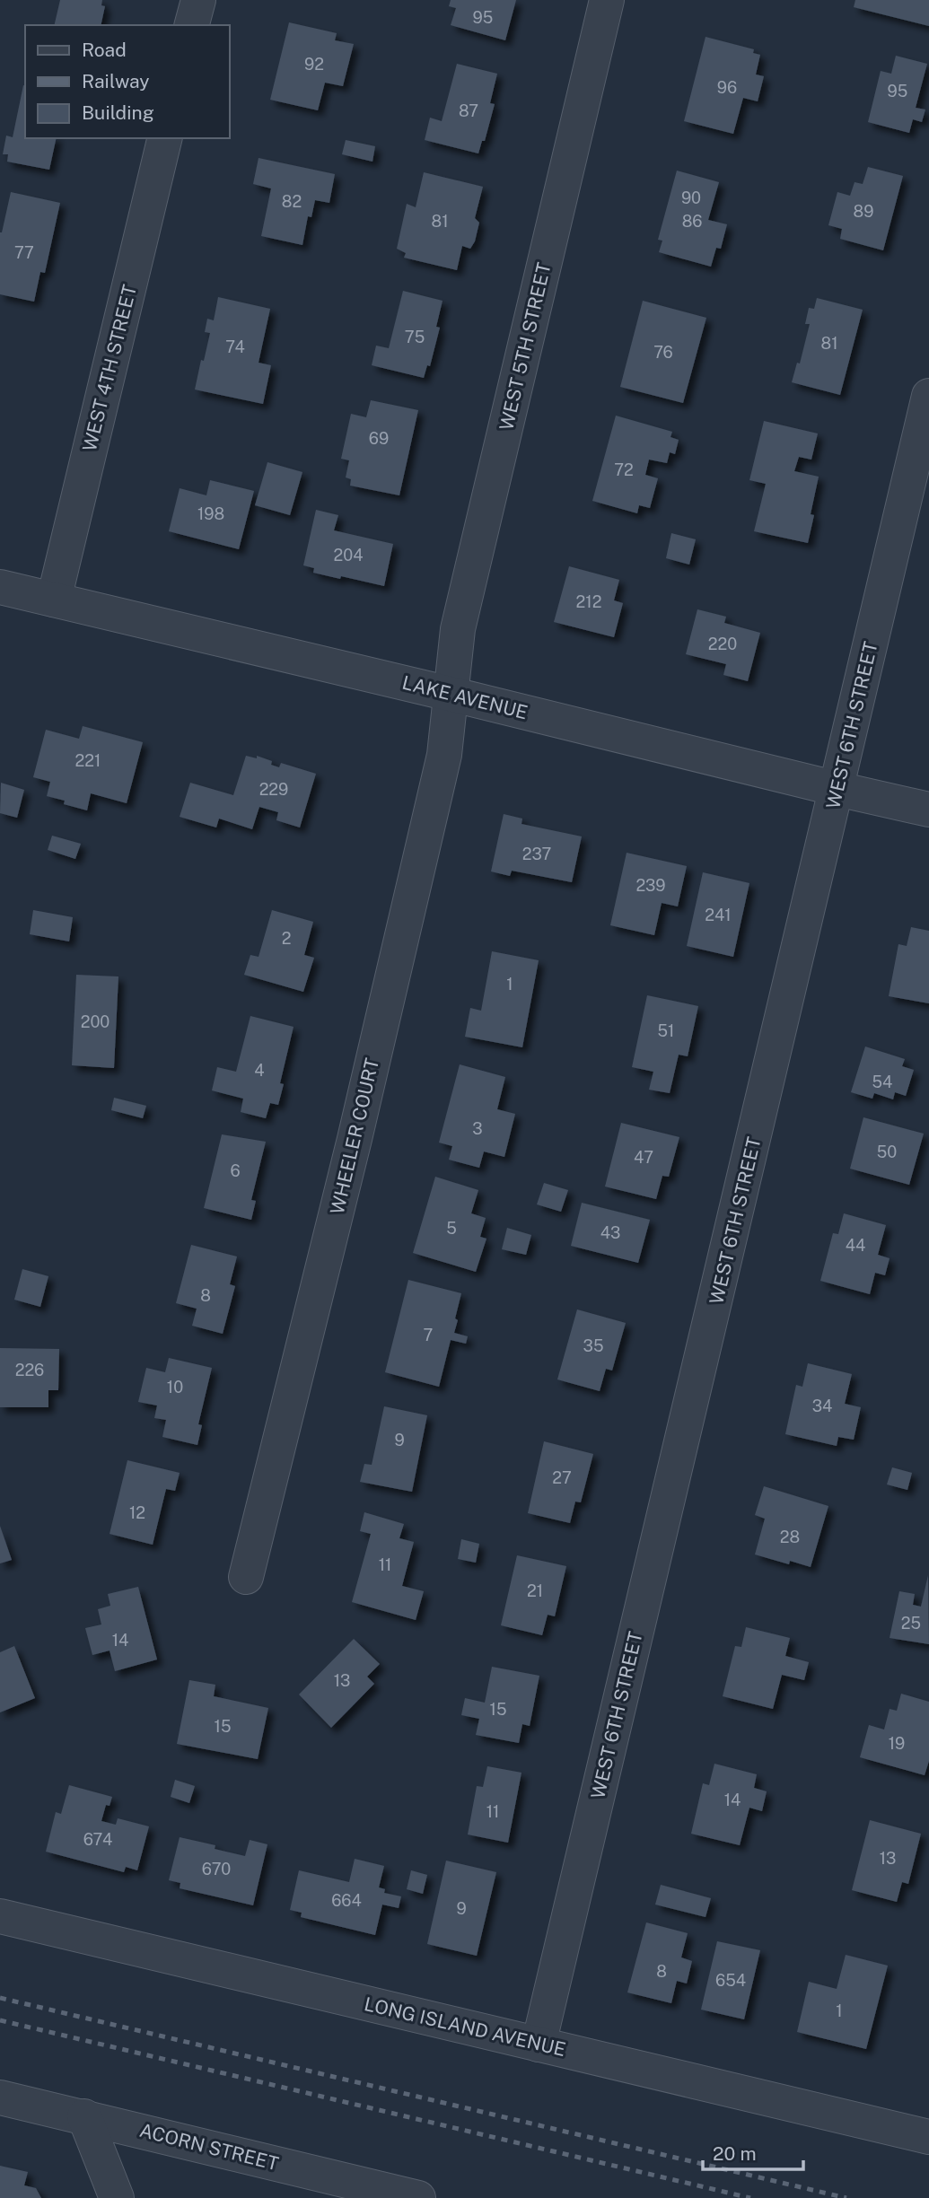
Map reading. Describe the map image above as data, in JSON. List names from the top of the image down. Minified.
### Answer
{"streets":{"street":["WEST 5TH STREET","WEST 4TH STREET","LAKE AVENUE","WEST 6TH STREET","WHEELER COURT","LONG ISLAND AVENUE","ACORN STREET"]},"crossings":[["WEST 5TH STREET","LAKE AVENUE"],["WEST 5TH STREET","WHEELER COURT"],["WEST 4TH STREET","LAKE AVENUE"],["LAKE AVENUE","WEST 6TH STREET"],["LAKE AVENUE","WHEELER COURT"],["WEST 6TH STREET","LONG ISLAND AVENUE"]],"house_numbers":["95","92","96","95","87","90","82","89","81","86","77","75","81","74","76","69","72","198","204","212","220","221","229","237","239","241","2","1","200","51","4","54","3","50","47","6","5","43","44","8","7","35","226","10","34","9","27","12","28","11","21","25","14","13","15","15","19","14","11","674","13","670","664","9","8","654","1"],"legend":["Road","Railway","Building"],"scale_bar":"20 m"}
